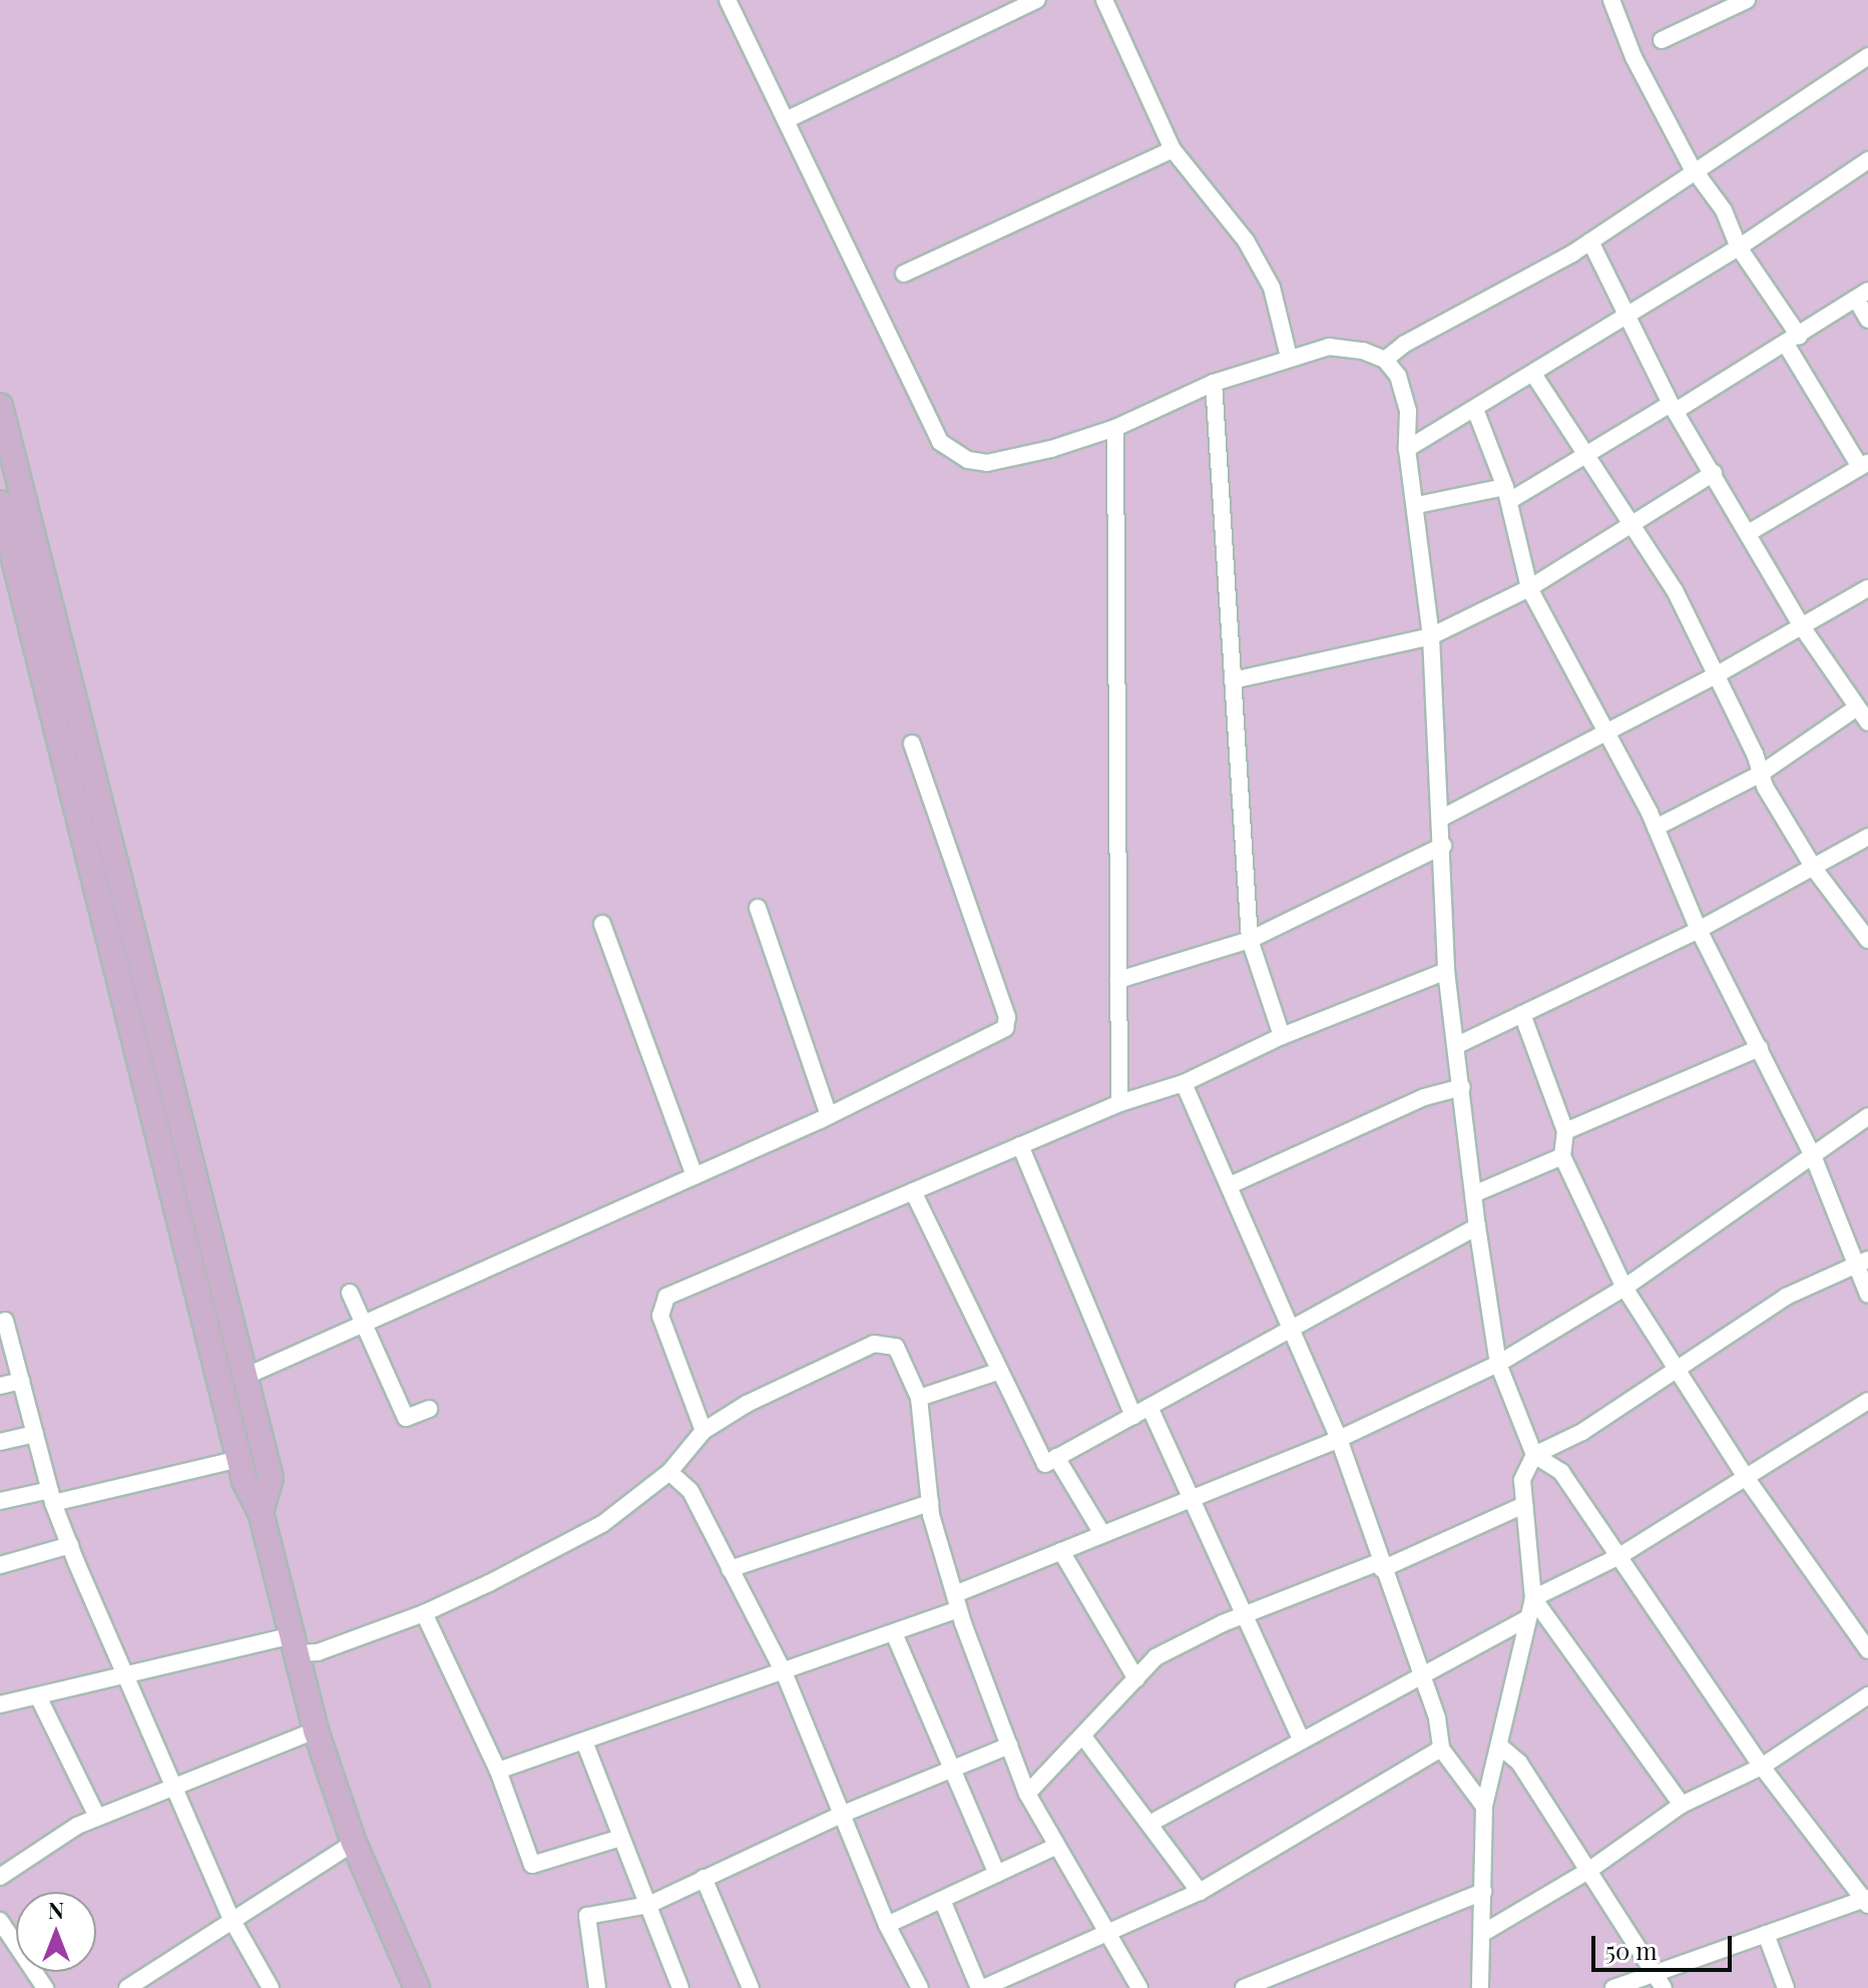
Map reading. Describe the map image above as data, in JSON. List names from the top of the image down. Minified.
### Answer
{"scale_bar":"50 m","north":"top"}
